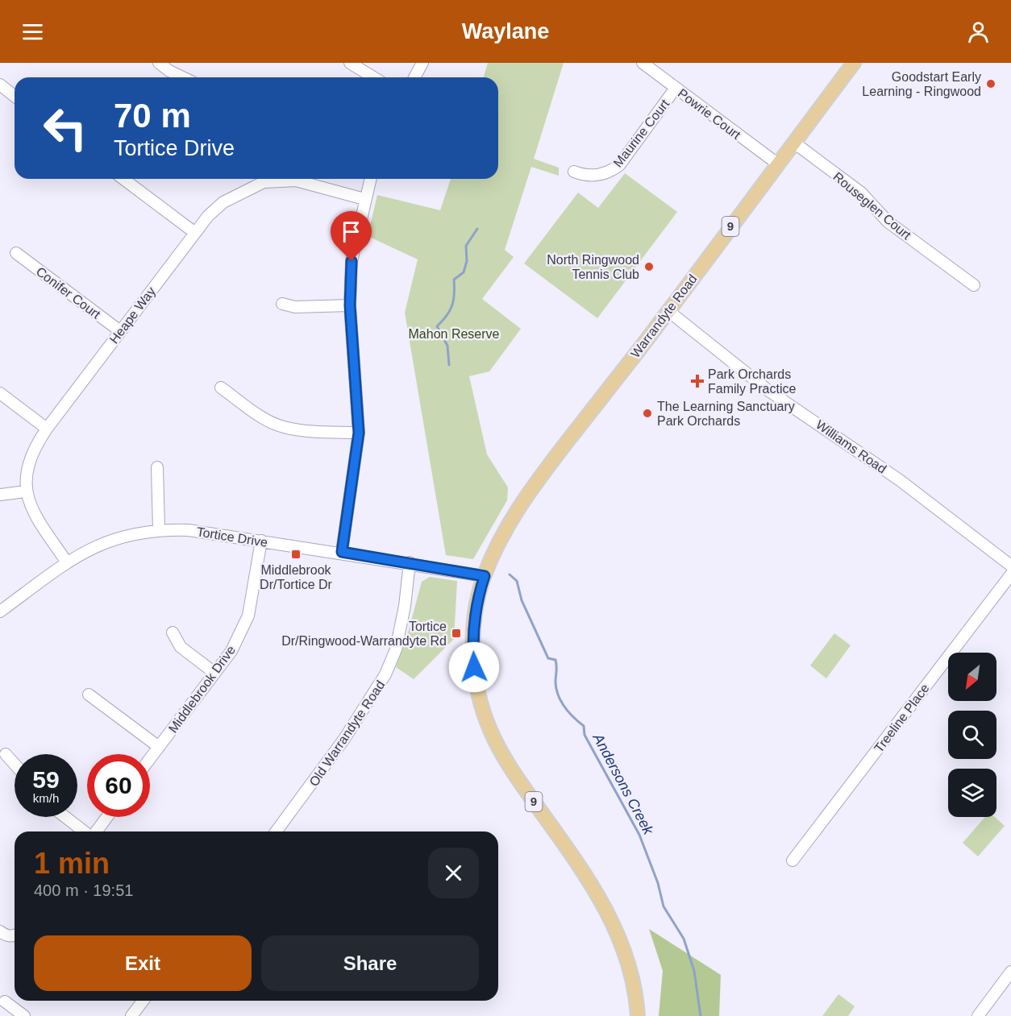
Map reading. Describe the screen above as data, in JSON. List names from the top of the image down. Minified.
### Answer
{"streets":{"main road":["9","Warrandyte Road"],"street":["Powrie Court","Maurine Court","Rouseglen Court","Conifer Court","Heape Way","Williams Road","Tortice Drive","Middlebrook Drive","Treeline Place","Old Warrandyte Road"]},"crossings":[["Powrie Court","Maurine Court"],["Powrie Court","Warrandyte Road"],["Rouseglen Court","Warrandyte Road"],["9","Warrandyte Road"],["9","Tortice Drive"],["Conifer Court","Heape Way"],["Heape Way","Tortice Drive"],["Warrandyte Road","Williams Road"],["Warrandyte Road","Tortice Drive"],["Tortice Drive","Middlebrook Drive"],["Tortice Drive","Old Warrandyte Road"]],"water":["Andersons Creek"],"parks":["Mahon Reserve"],"places":{"other":["Goodstart Early Learning - Ringwood","North Ringwood Tennis Club","The Learning Sanctuary Park Orchards"],"health":["Park Orchards Family Practice"],"transit":["Middlebrook Dr/Tortice Dr","Tortice Dr/Ringwood-Warrandyte Rd"]},"north":"bottom left","page":{"header":"Waylane","turn":["70 m","Tortice Drive"],"speed":"59 km/h","limit":"60","heading":["1 min","400 m · 19:51"],"buttons":["Exit","Share"]}}
